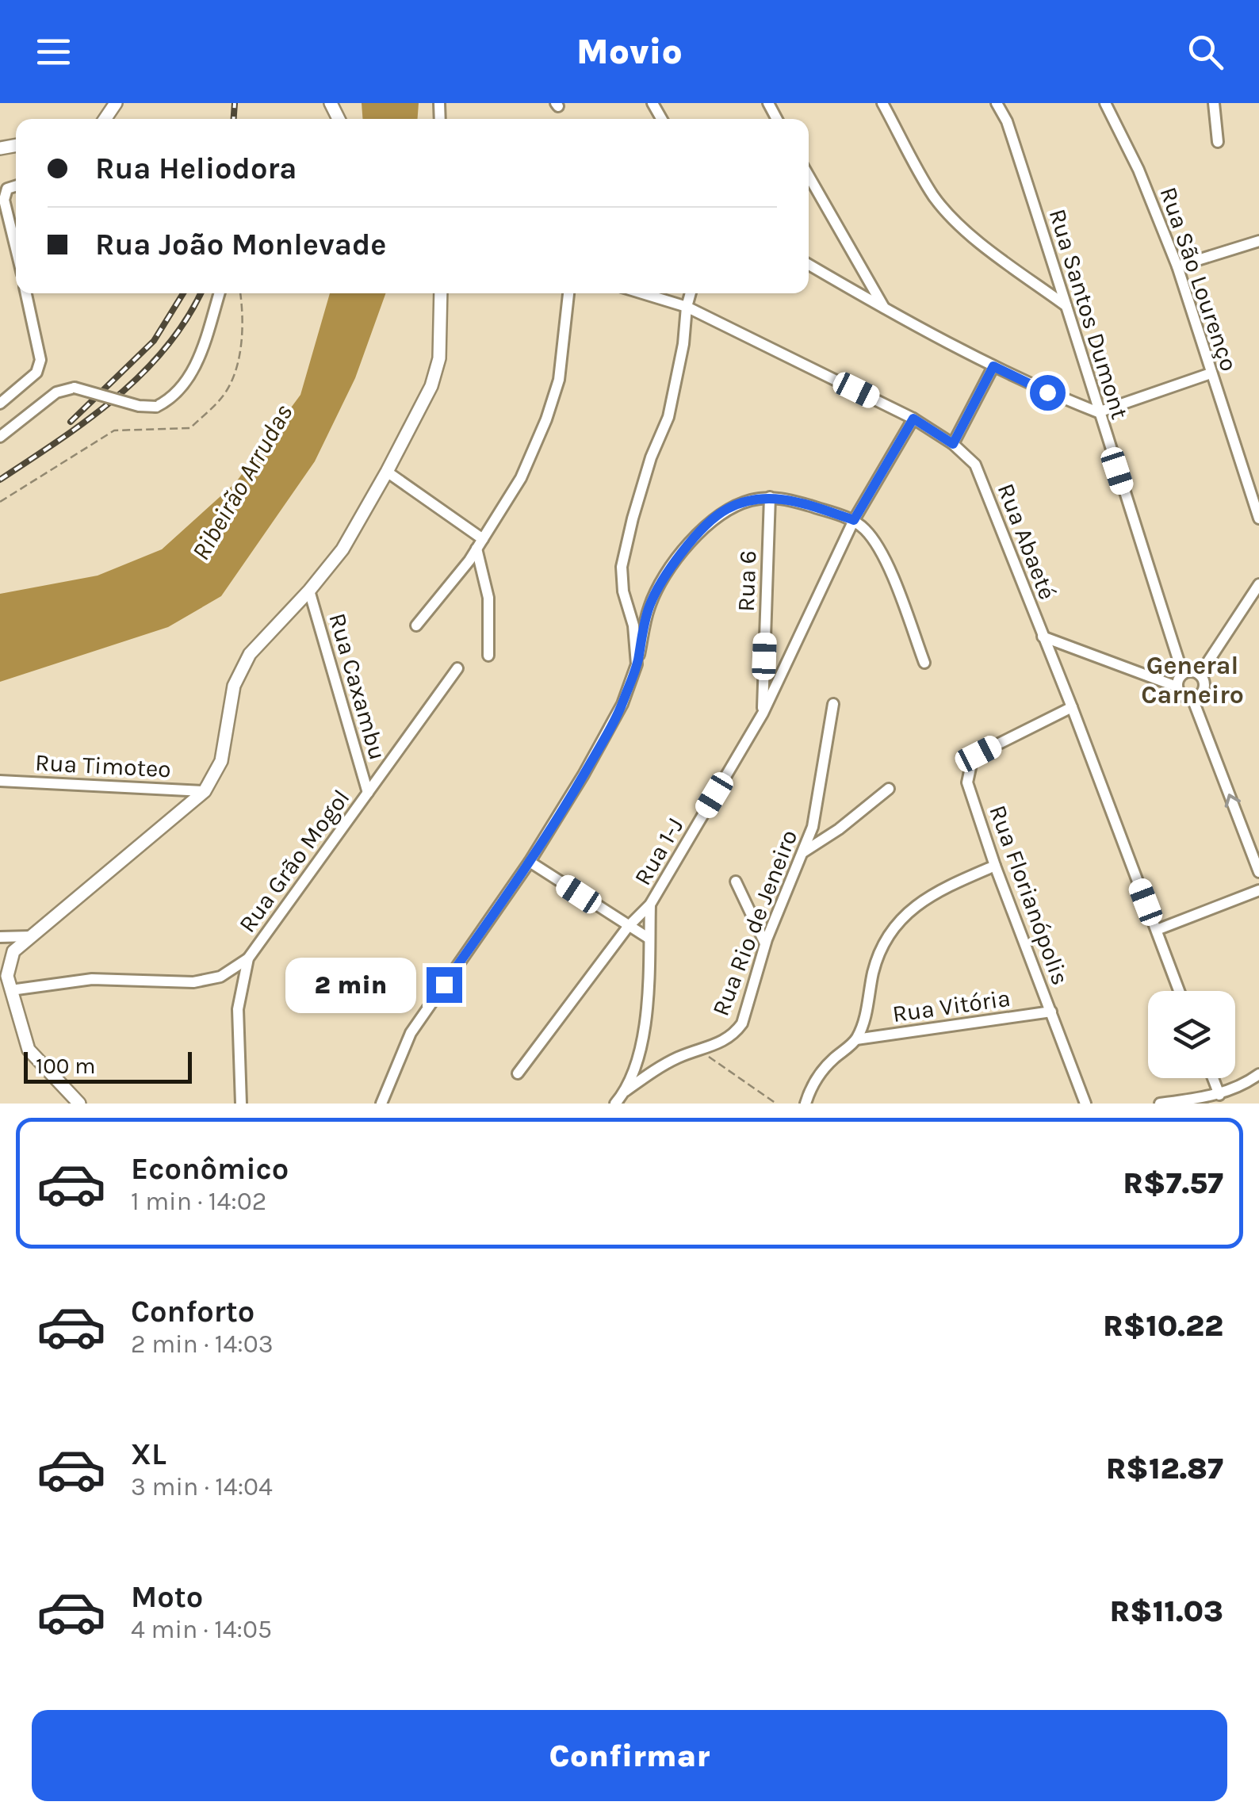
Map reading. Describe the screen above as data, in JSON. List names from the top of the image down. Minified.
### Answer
{"streets":{"street":["Rua São Lourenço","Rua Santos Dumont","Rua Abaeté","Rua 6","Rua Caxambu","Rua Timoteo","Rua 1-J","Rua Grão Mogol","Rua Florianópolis","Rua Rio de Jeneiro","Rua Vitória"]},"crossings":[["Rua Abaeté","Rua 1-J"],["Rua Abaeté","Rua Florianópolis"],["Rua 6","Rua 1-J"],["Rua Caxambu","Rua Grão Mogol"],["Rua Florianópolis","Rua Vitória"]],"districts":["General Carneiro"],"water":["Ribeirão Arrudas"],"scale_bar":"100 m","page":{"header":"Movio","banner":["Rua Heliodora","Rua João Monlevade"],"bubble":"2 min","scale":"100 m","list":[{"name":"Econômico","note":"1 min · 14:02","value":"R$7.57"},{"name":"Conforto","note":"2 min · 14:03","value":"R$10.22"},{"name":"XL","note":"3 min · 14:04","value":"R$12.87"},{"name":"Moto","note":"4 min · 14:05","value":"R$11.03"}],"buttons":"Confirmar"}}
